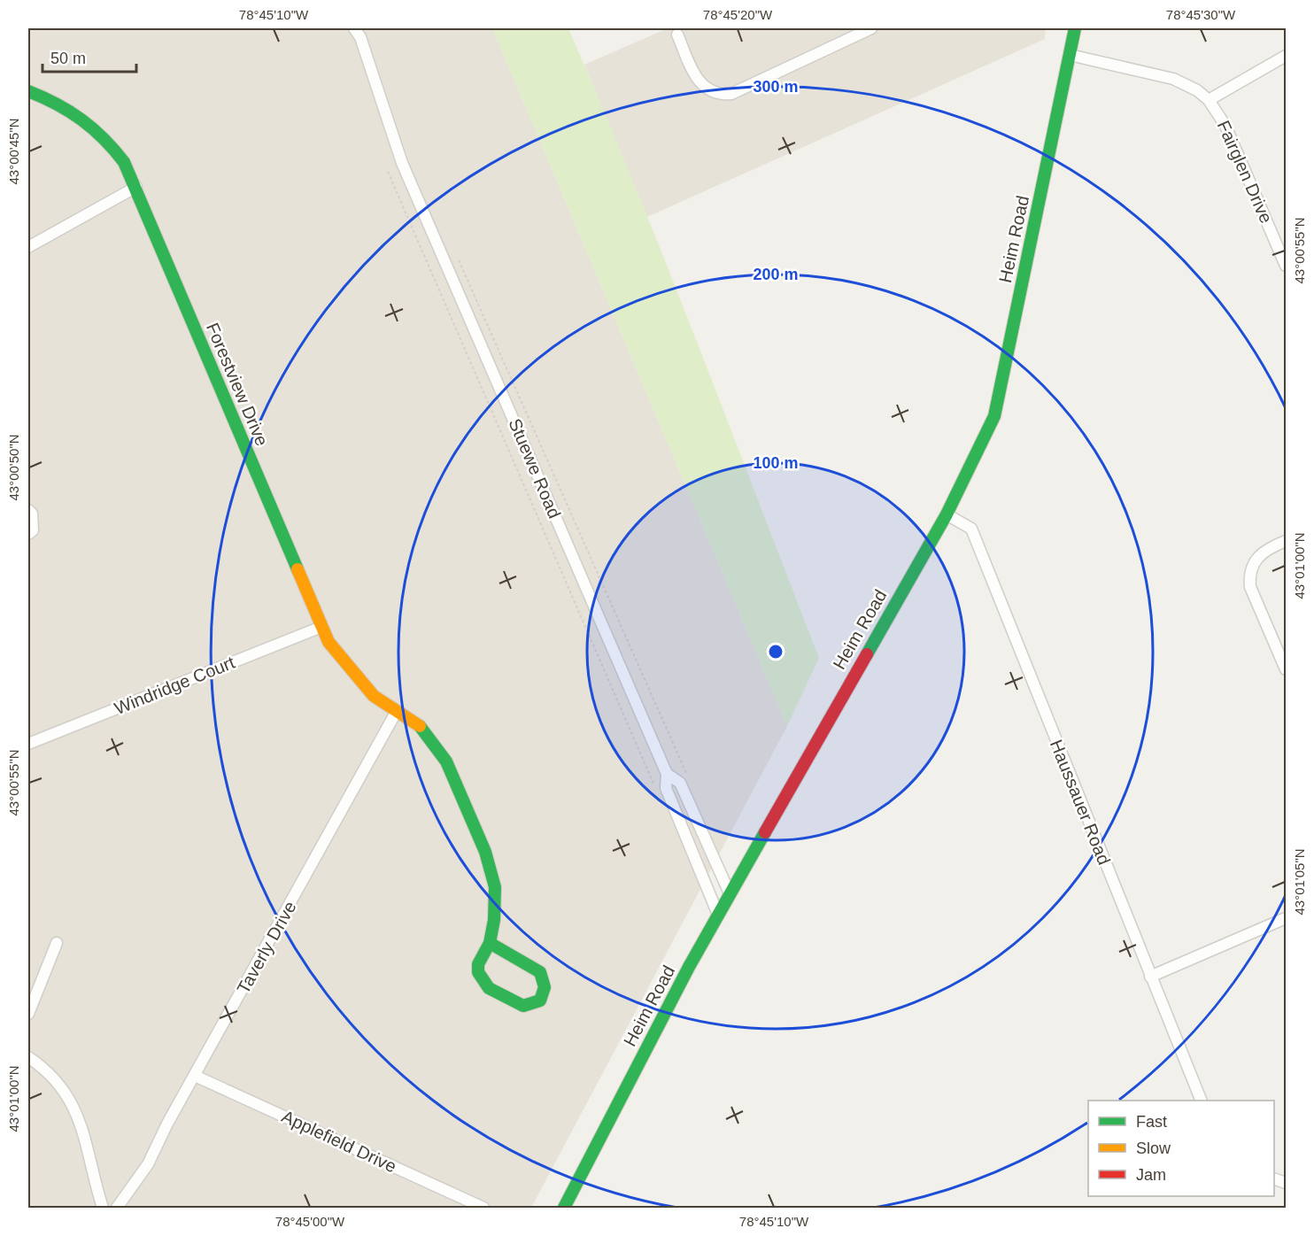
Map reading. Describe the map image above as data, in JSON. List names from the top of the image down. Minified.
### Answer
{"streets":{"street":["Fairglen Drive","Heim Road","Forestview Drive","Stuewe Road","Windridge Court","Haussauer Road","Taverly Drive","Applefield Drive"]},"crossings":[["Fairglen Drive","Heim Road"],["Heim Road","Stuewe Road"],["Heim Road","Haussauer Road"],["Forestview Drive","Windridge Court"],["Forestview Drive","Taverly Drive"],["Taverly Drive","Applefield Drive"]],"legend":["Fast","Slow","Jam"],"scale_bar":"50 m","coordinates":["78°45'10\"W","78°45'20\"W","78°45'30\"W","43°00'45\"N","43°00'55\"N","43°00'50\"N","43°01'00\"N","43°01'05\"N","78°45'00\"W"],"rings":["300 m","200 m","100 m"]}
